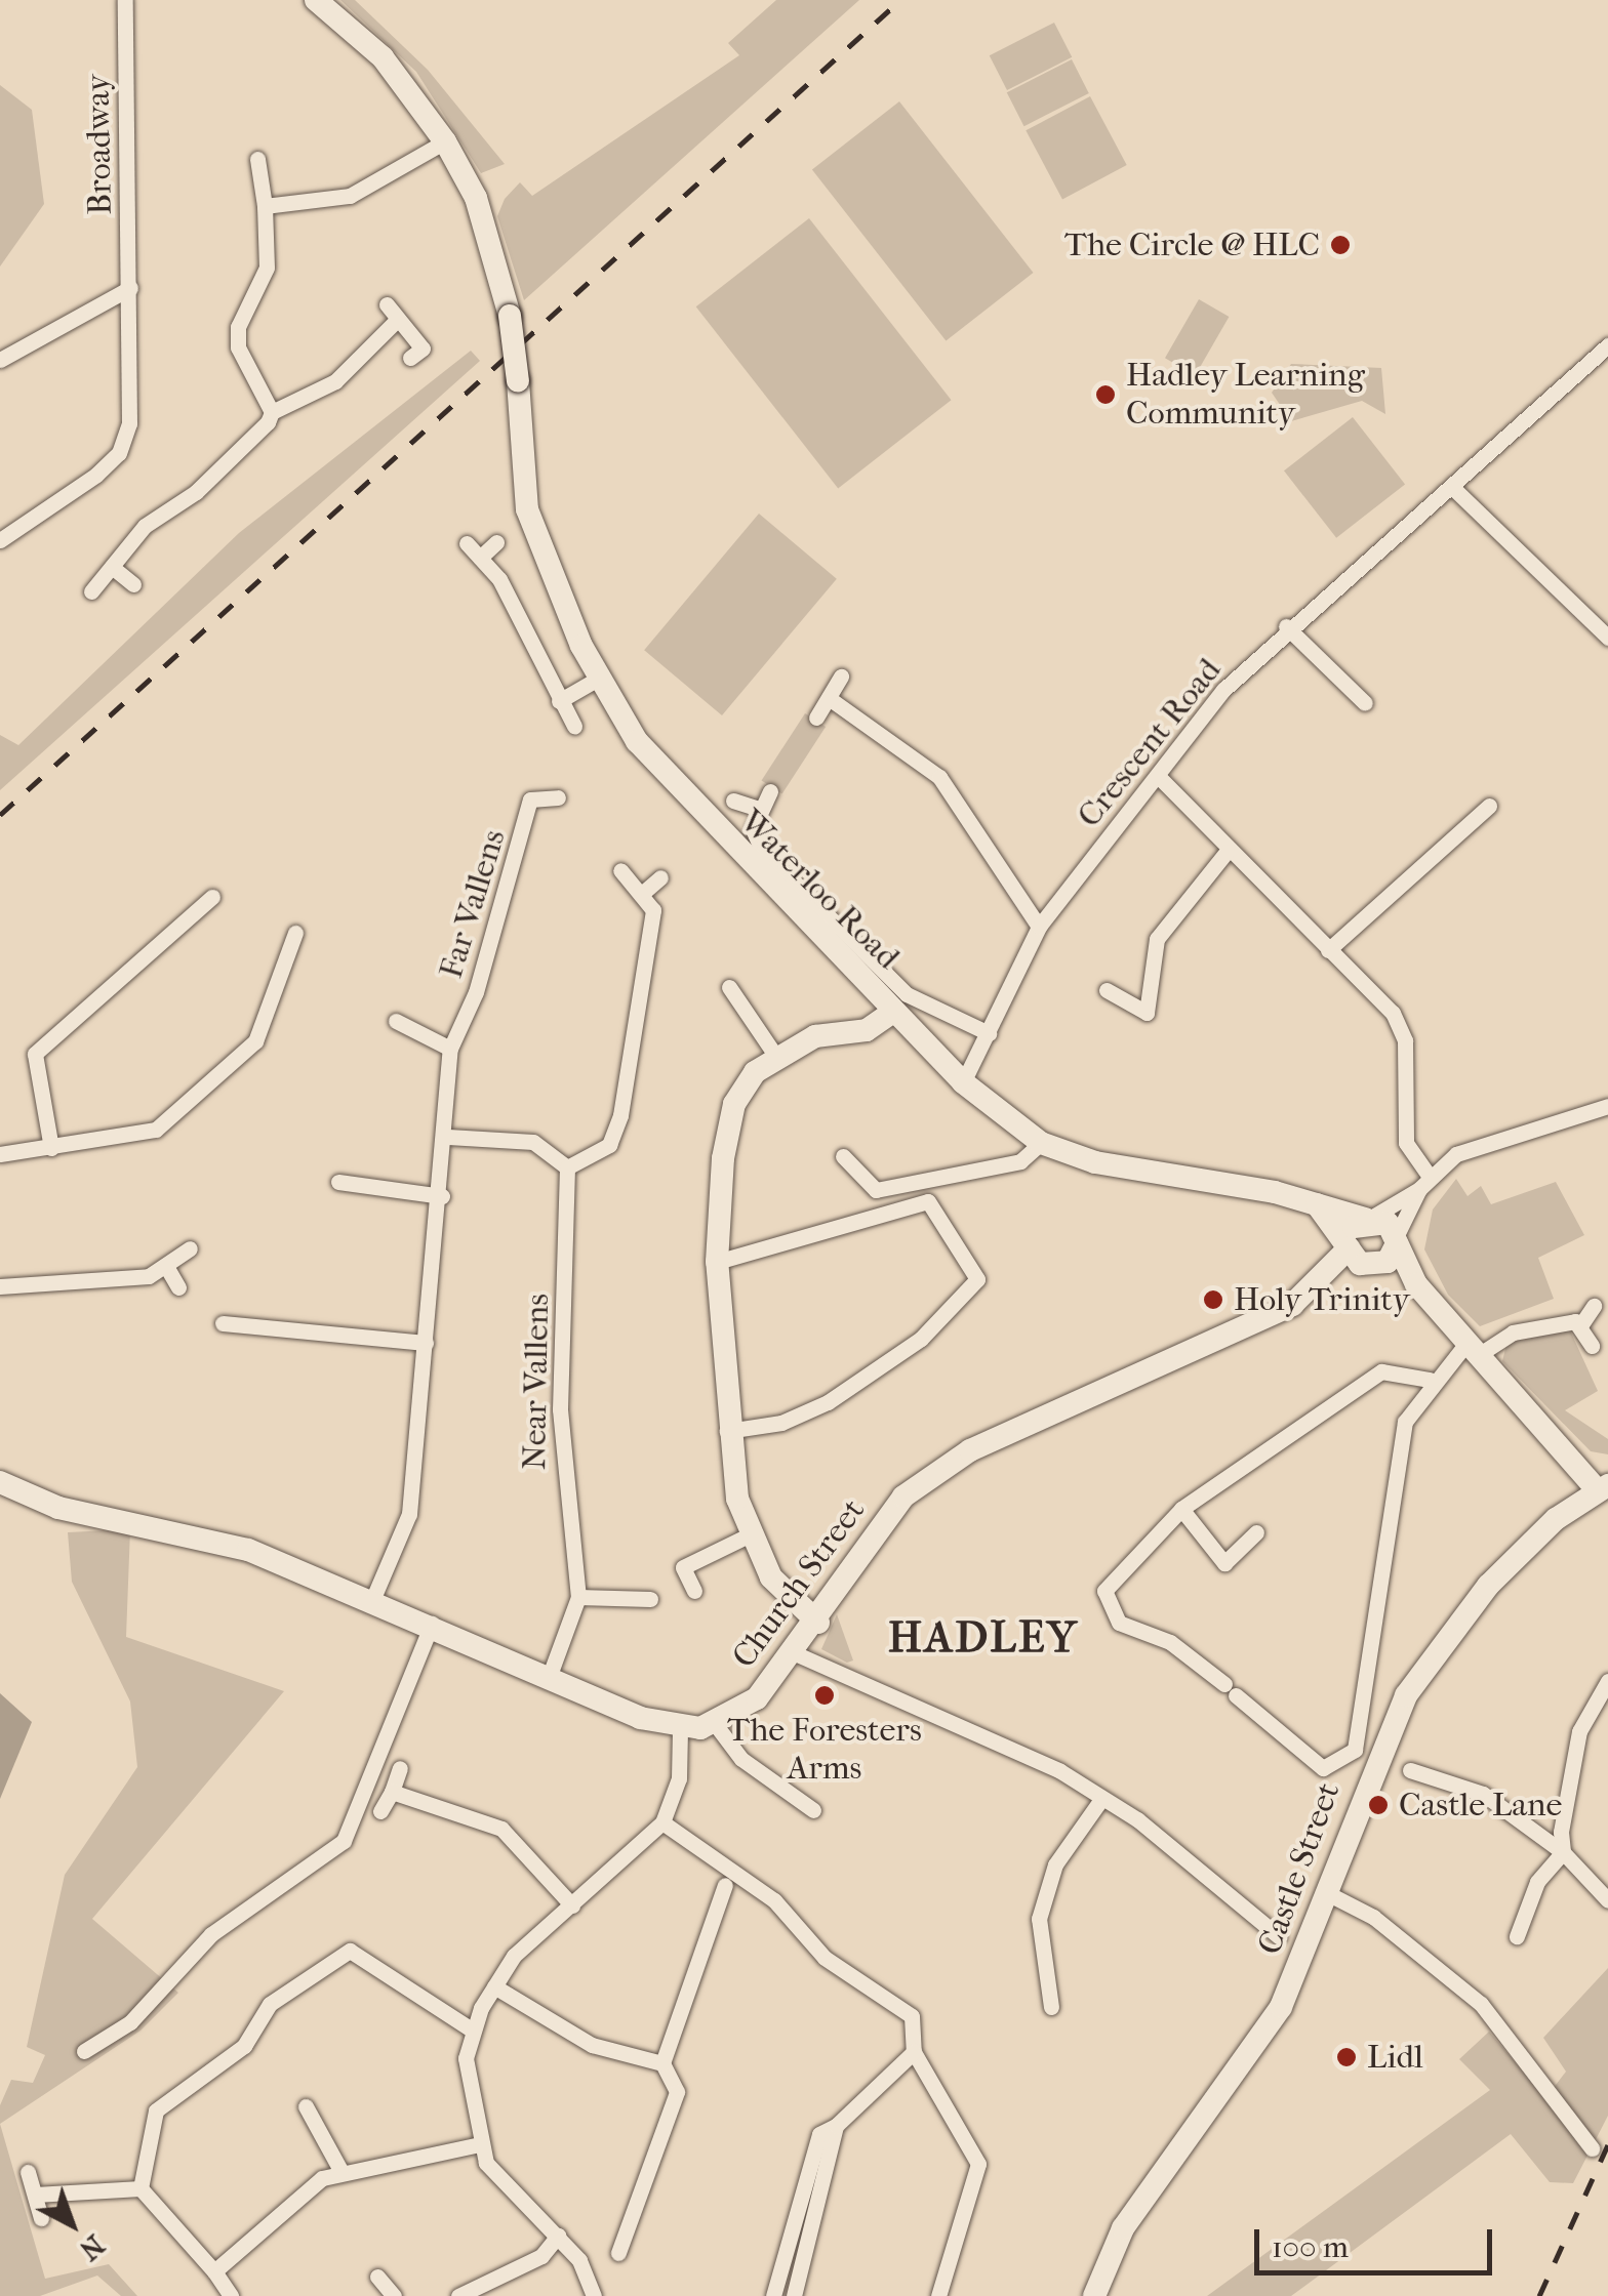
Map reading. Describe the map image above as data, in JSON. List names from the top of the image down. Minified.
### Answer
{"streets":{"street":["Broadway","Crescent Road","Waterloo Road","Far Vallens","Near Vallens","Church Street","Castle Street"]},"crossings":[["Crescent Road","Waterloo Road"],["Waterloo Road","Church Street"]],"districts":["HADLEY"],"places":["The Circle @ HLC","Hadley Learning Community","Holy Trinity","The Foresters Arms","Castle Lane","Lidl"],"scale_bar":"100 m","north":"bottom right"}
